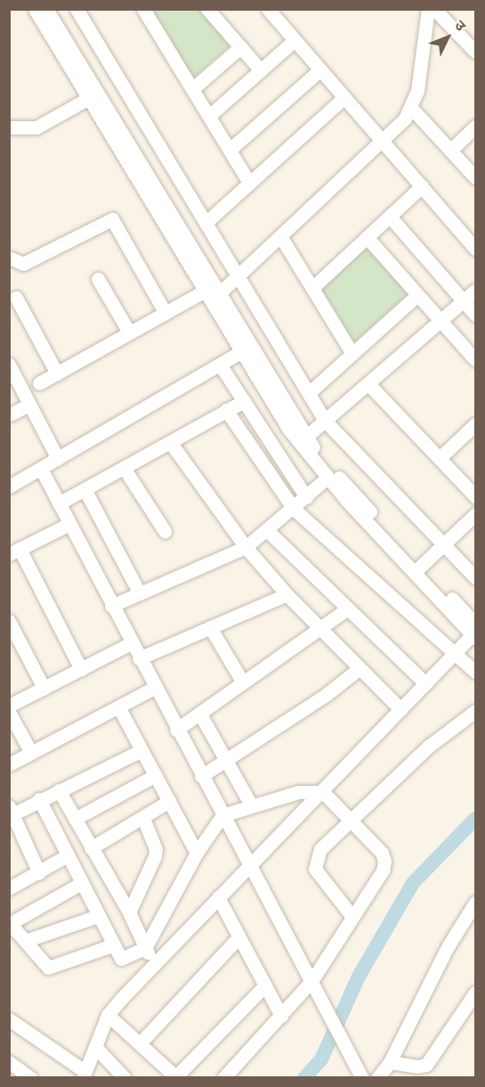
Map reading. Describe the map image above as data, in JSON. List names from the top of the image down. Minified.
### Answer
{"north":"top right"}
